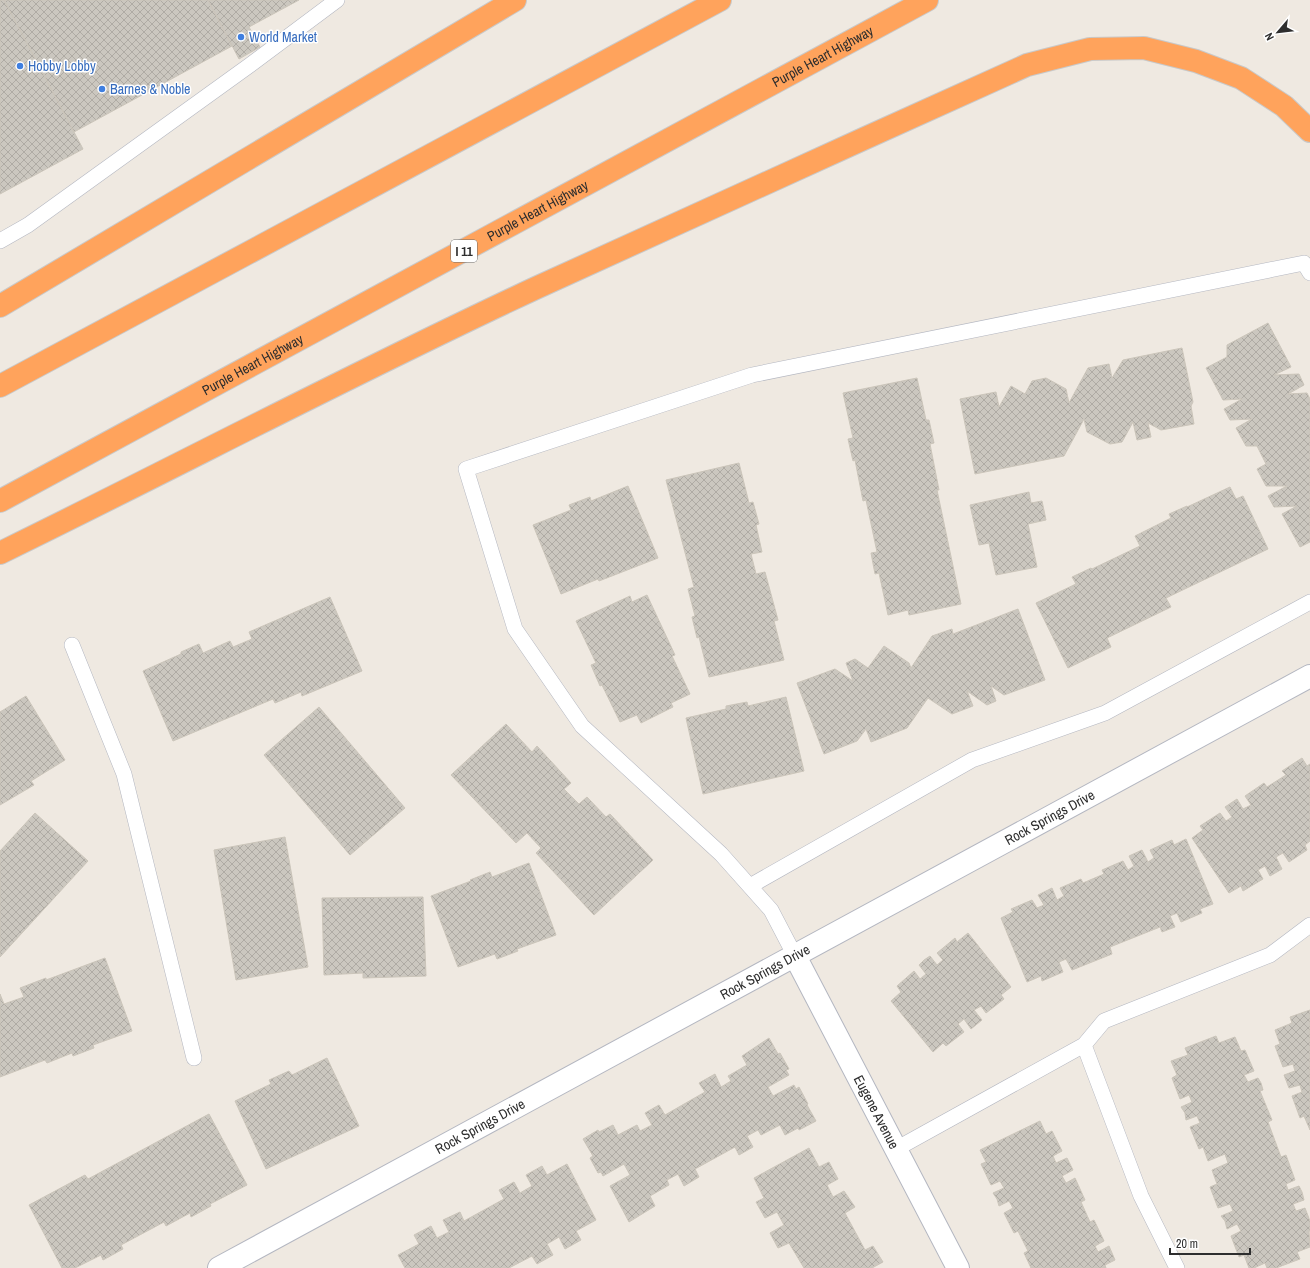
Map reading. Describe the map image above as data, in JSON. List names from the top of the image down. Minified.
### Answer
{"streets":{"highway":["Purple Heart Highway","I 11"],"main road":["Rock Springs Drive","Eugene Avenue"]},"crossings":[["Rock Springs Drive","Eugene Avenue"]],"places":["World Market","Hobby Lobby","Barnes & Noble"],"scale_bar":"20 m","north":"bottom left"}
